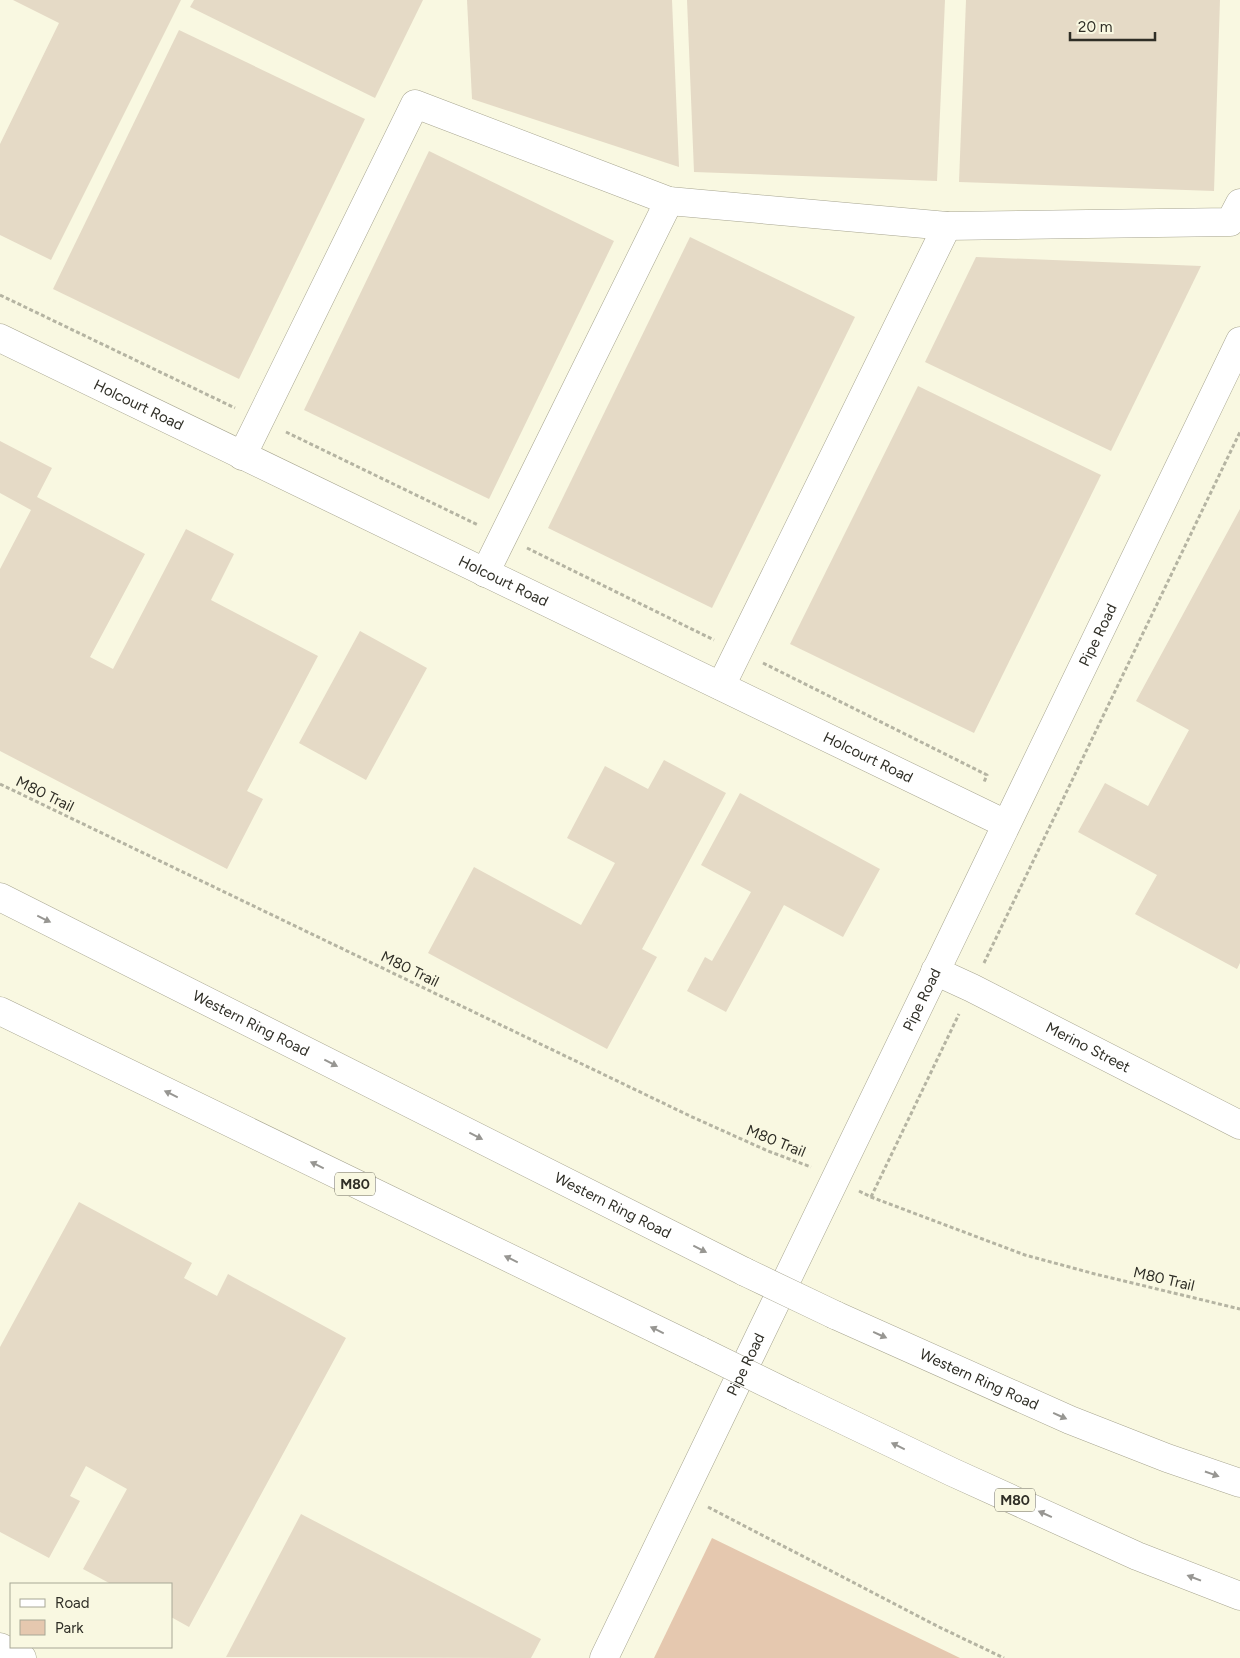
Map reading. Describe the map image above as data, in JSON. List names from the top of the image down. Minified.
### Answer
{"streets":{"main road":["Holcourt Road","Pipe Road","Western Ring Road","Merino Street","M80"],"path":["M80 Trail"]},"crossings":[["Holcourt Road","Pipe Road"],["Pipe Road","Merino Street"]],"legend":["Road","Park"],"scale_bar":"20 m"}
